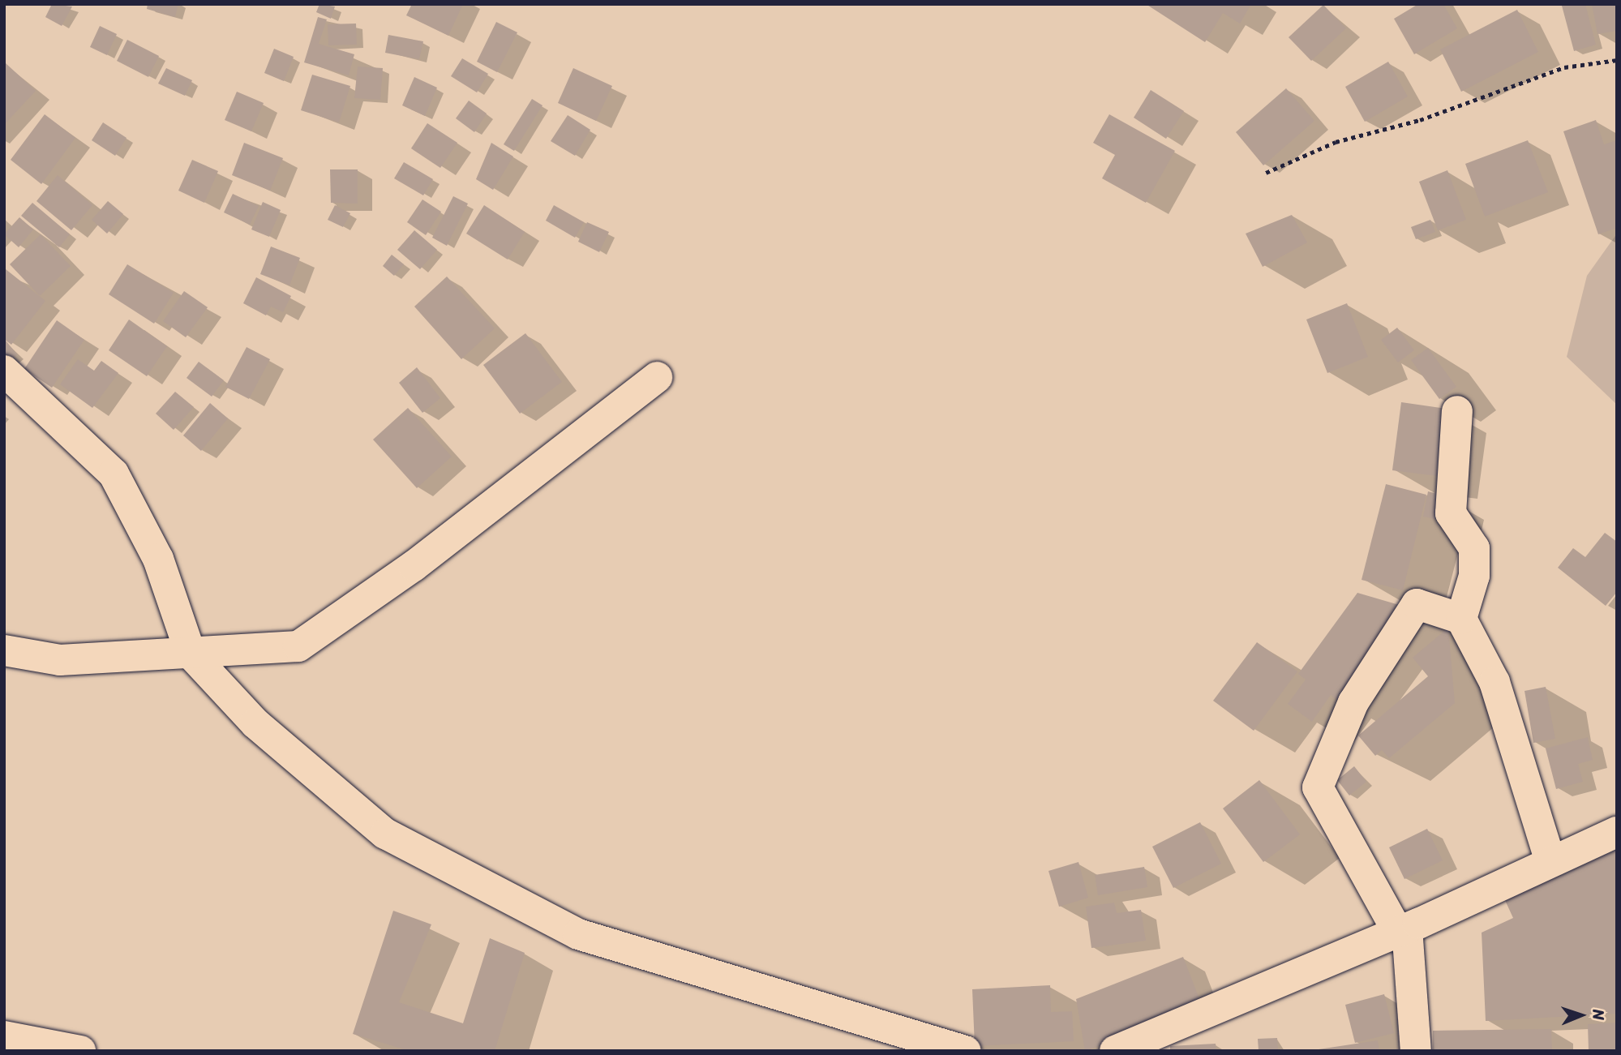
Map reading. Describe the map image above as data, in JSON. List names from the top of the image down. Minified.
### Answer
{"north":"right"}
